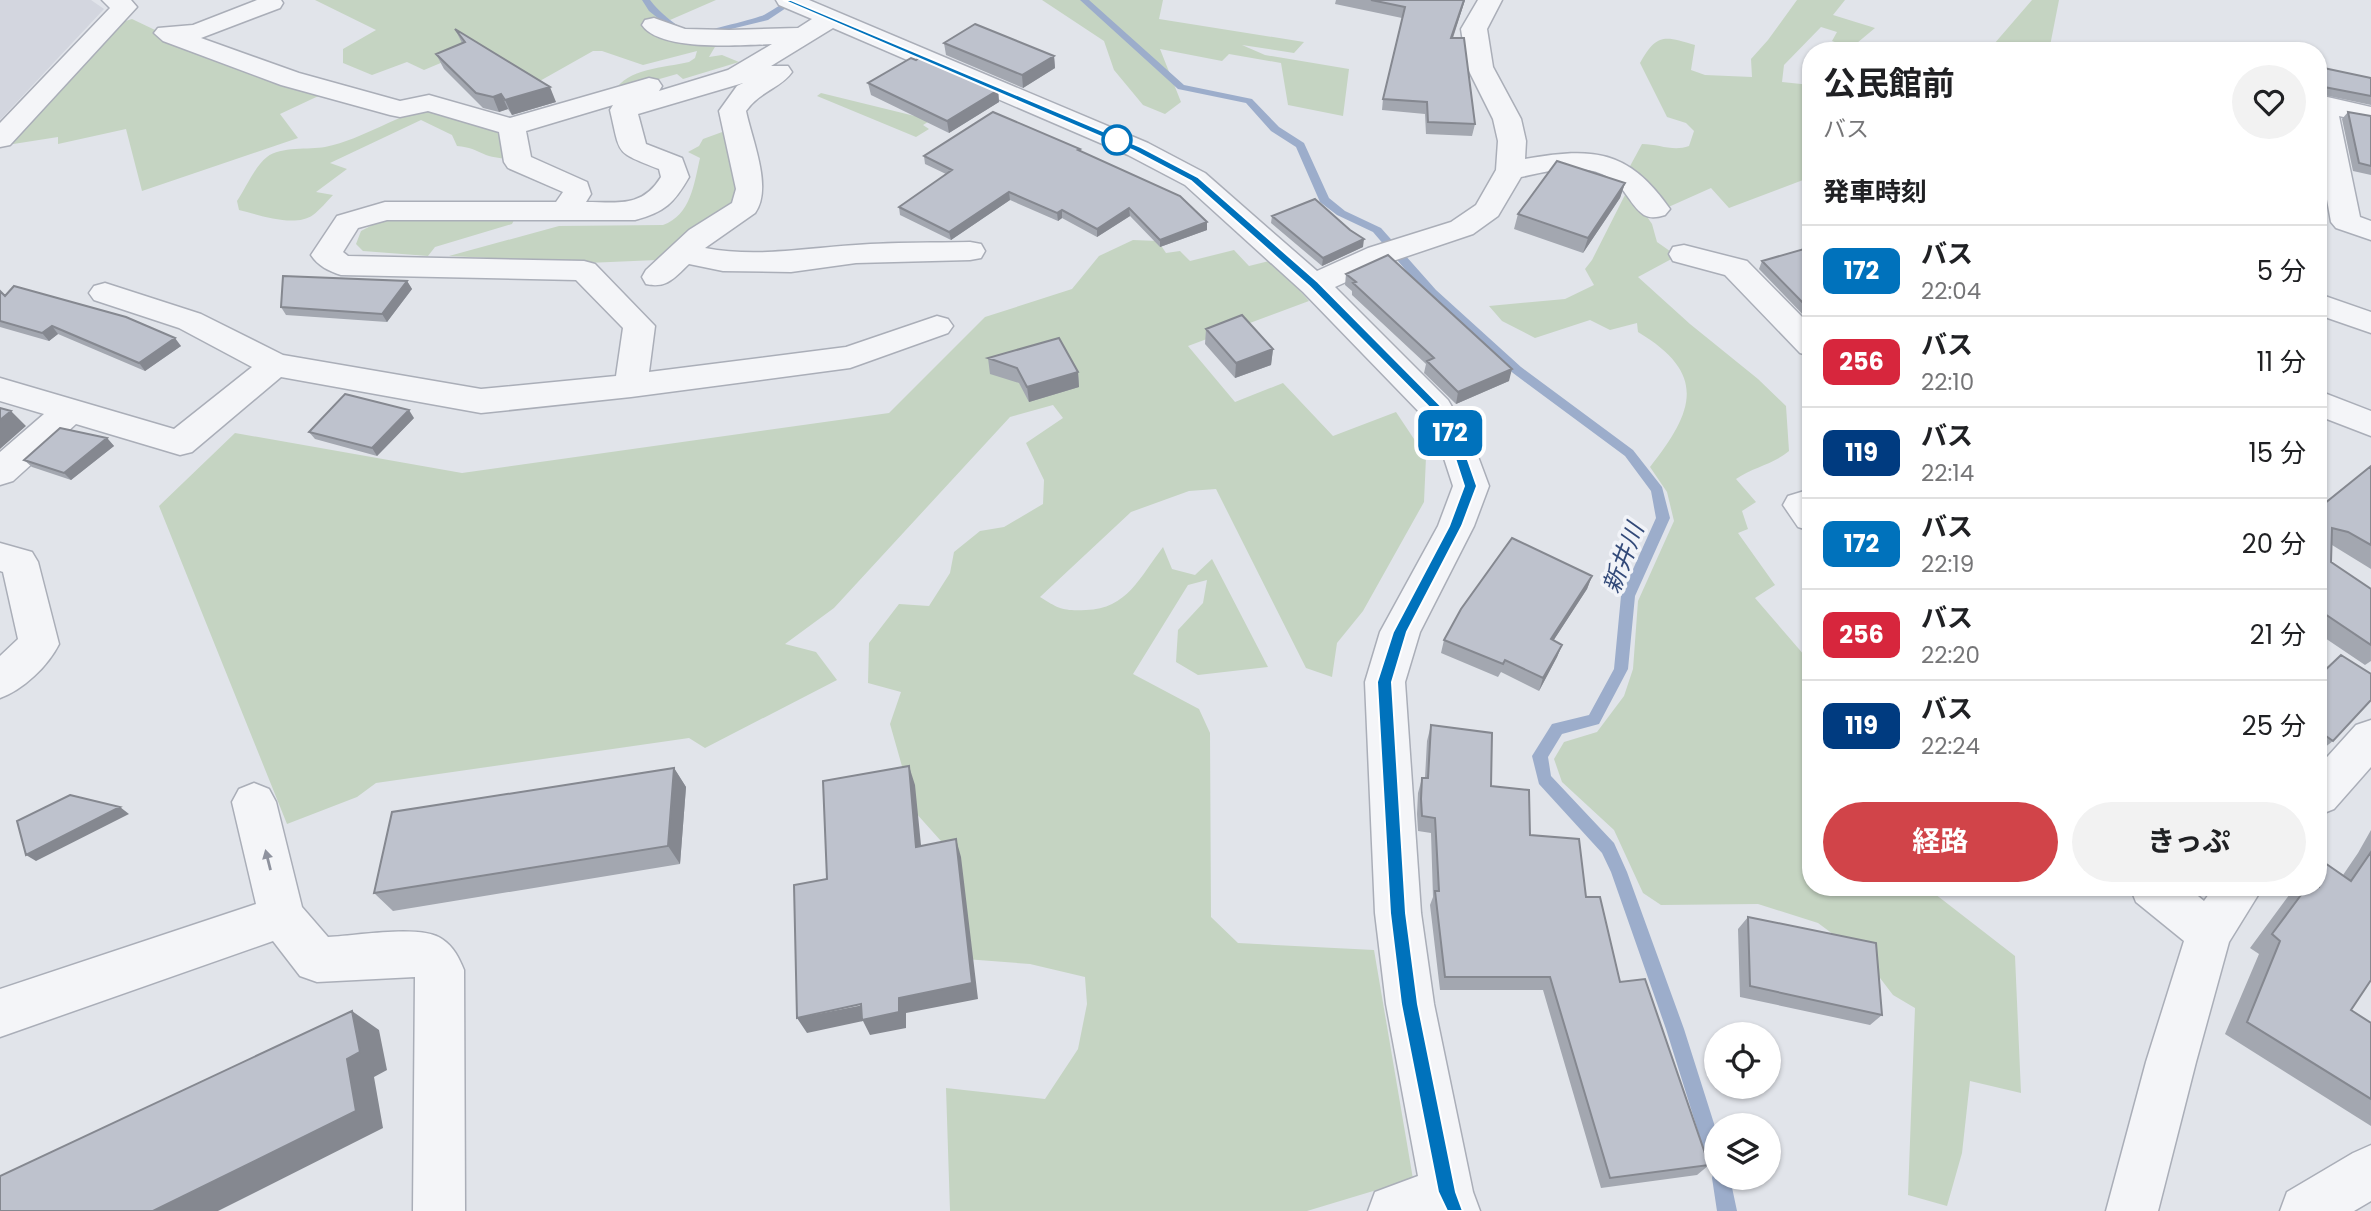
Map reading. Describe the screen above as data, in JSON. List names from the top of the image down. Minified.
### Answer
{"water":["新井川"],"lines":["bus line 172"],"page":{"on_map":"172","heading":[["公民館前","バス"],"発車時刻"],"list":[{"mark":"172","name":"バス","note":"22:04","value":"5 分"},{"mark":"256","name":"バス","note":"22:10","value":"11 分"},{"mark":"119","name":"バス","note":"22:14","value":"15 分"},{"mark":"172","name":"バス","note":"22:19","value":"20 分"},{"mark":"256","name":"バス","note":"22:20","value":"21 分"},{"mark":"119","name":"バス","note":"22:24","value":"25 分"}],"buttons":["経路","きっぷ"]}}
